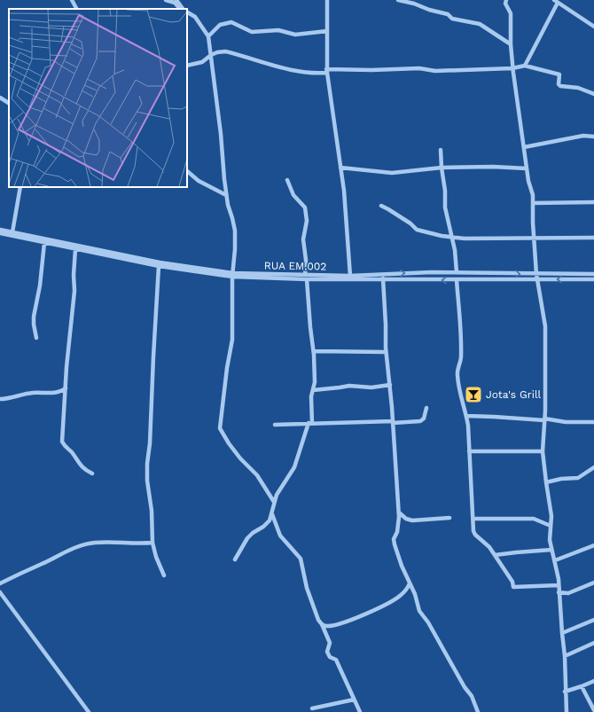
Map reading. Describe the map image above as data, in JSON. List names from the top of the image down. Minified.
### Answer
{"streets":{"street":["RUA EM.002"]},"places":{"bar":["Jota's Grill"]}}
